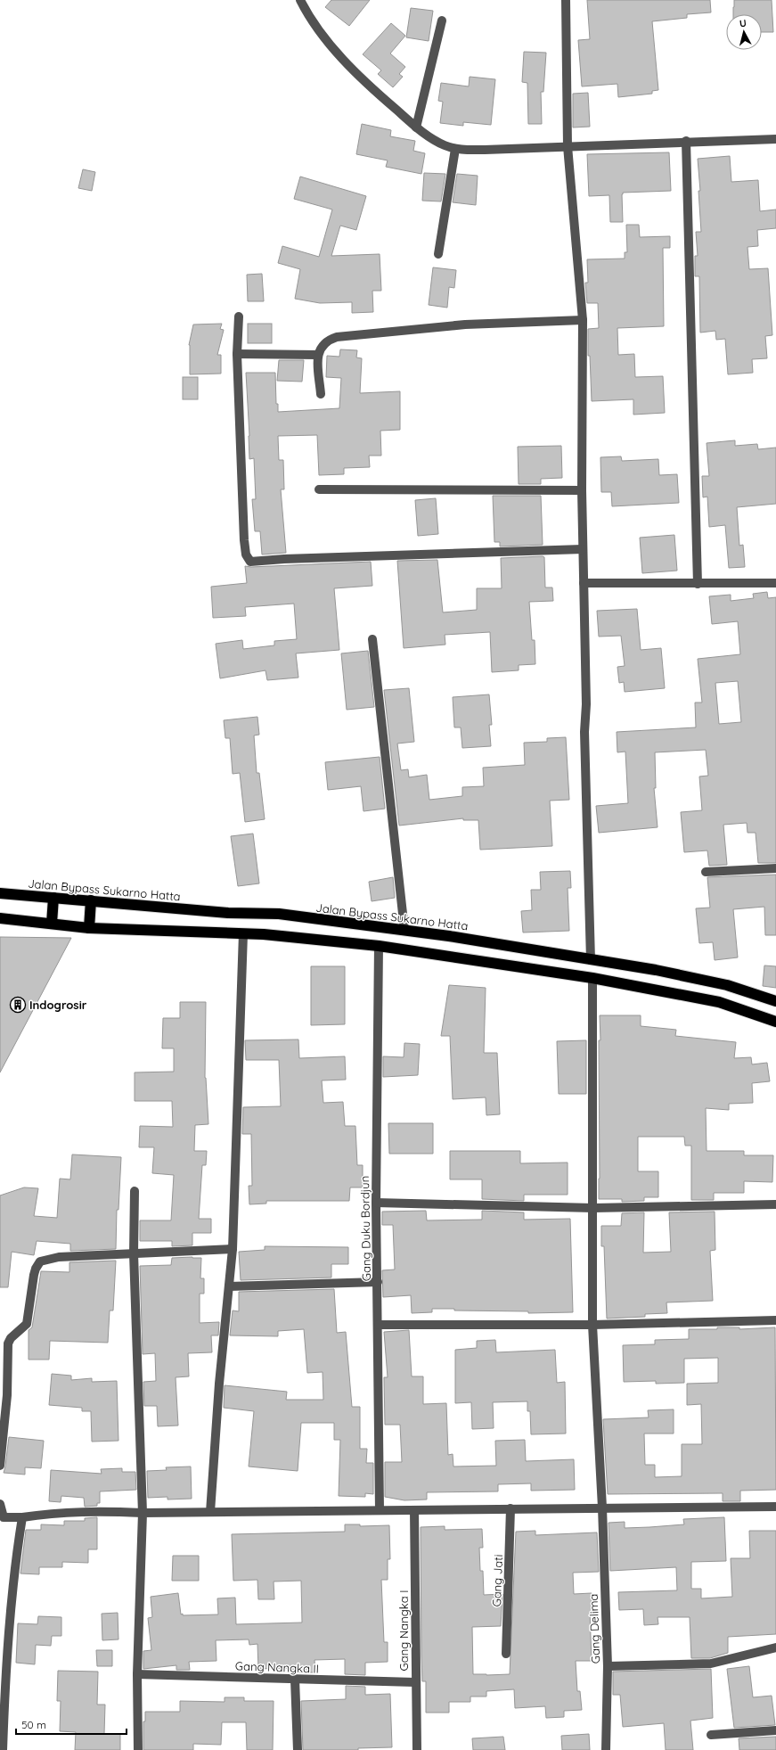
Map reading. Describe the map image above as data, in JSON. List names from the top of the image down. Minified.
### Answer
{"streets":{"highway":["Jalan Bypass Sukarno Hatta"],"street":["Gang Duku Bordjun","Gang Jati","Gang Delima","Gang Nangka I","Gang Nangka II"]},"crossings":[["Gang Nangka I","Gang Nangka II"]],"places":{"building":["Indogrosir"]},"scale_bar":"50 m","north":"top"}
